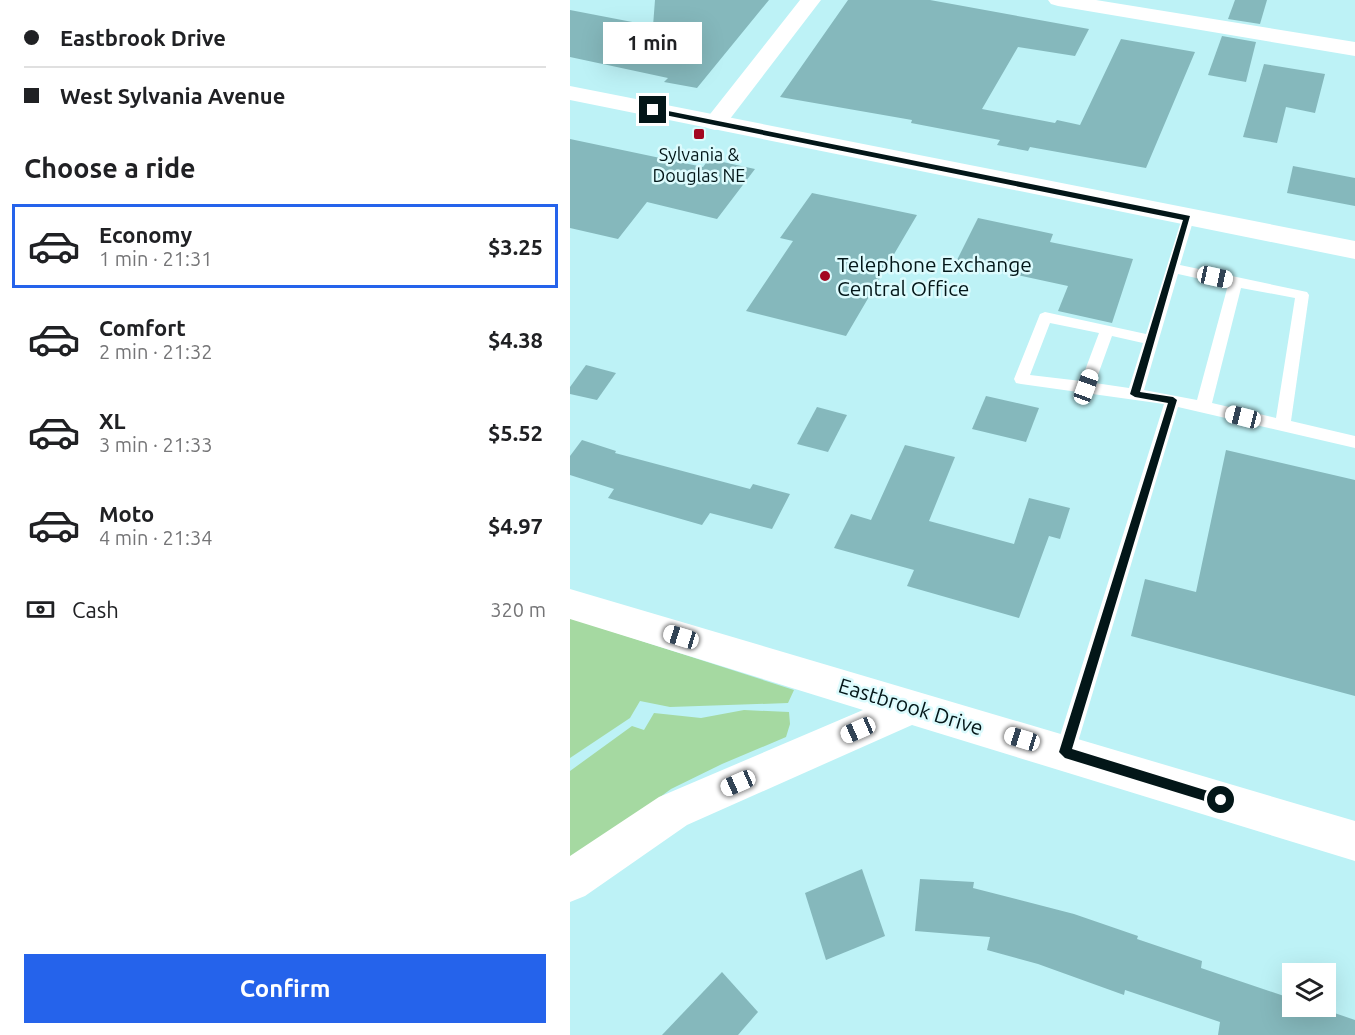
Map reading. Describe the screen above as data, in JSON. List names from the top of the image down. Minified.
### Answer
{"streets":{"street":["Eastbrook Drive"]},"places":{"transit":["Sylvania & Douglas NE"],"other":["Telephone Exchange Central Office"]},"page":{"banner":["Eastbrook Drive","West Sylvania Avenue"],"bubble":"1 min","heading":"Choose a ride","list":[{"name":"Economy","note":"1 min · 21:31","value":"$3.25"},{"name":"Comfort","note":"2 min · 21:32","value":"$4.38"},{"name":"XL","note":"3 min · 21:33","value":"$5.52"},{"name":"Moto","note":"4 min · 21:34","value":"$4.97"}],"pay":["Cash","320 m"],"buttons":"Confirm"}}
